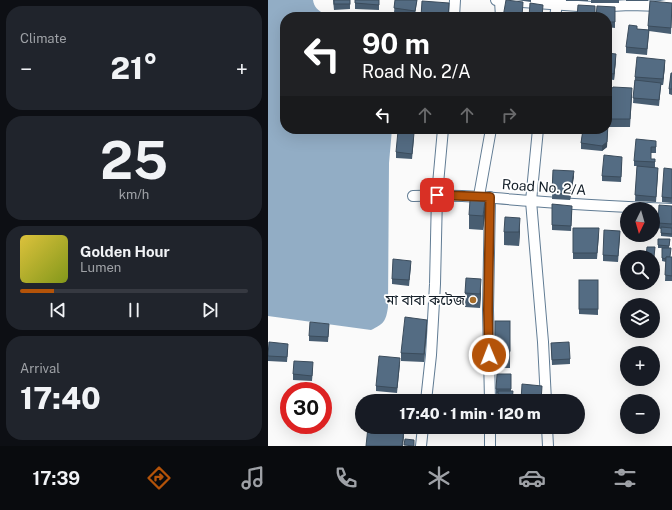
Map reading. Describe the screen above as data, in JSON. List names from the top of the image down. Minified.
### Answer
{"streets":{"street":["Road No. 2/A"]},"places":["মা বাবা কটেজ"],"north":"bottom","page":{"tile":["Climate",["25","km/h"],["Arrival","17:40"]],"turn":["90 m","Road No. 2/A"],"heat":["−","21°","+"],"map_buttons":["+","−"],"song":["Golden Hour","Lumen"],"limit":"30","trip":"17:40 · 1 min · 120 m","tabs":"17:39"}}
